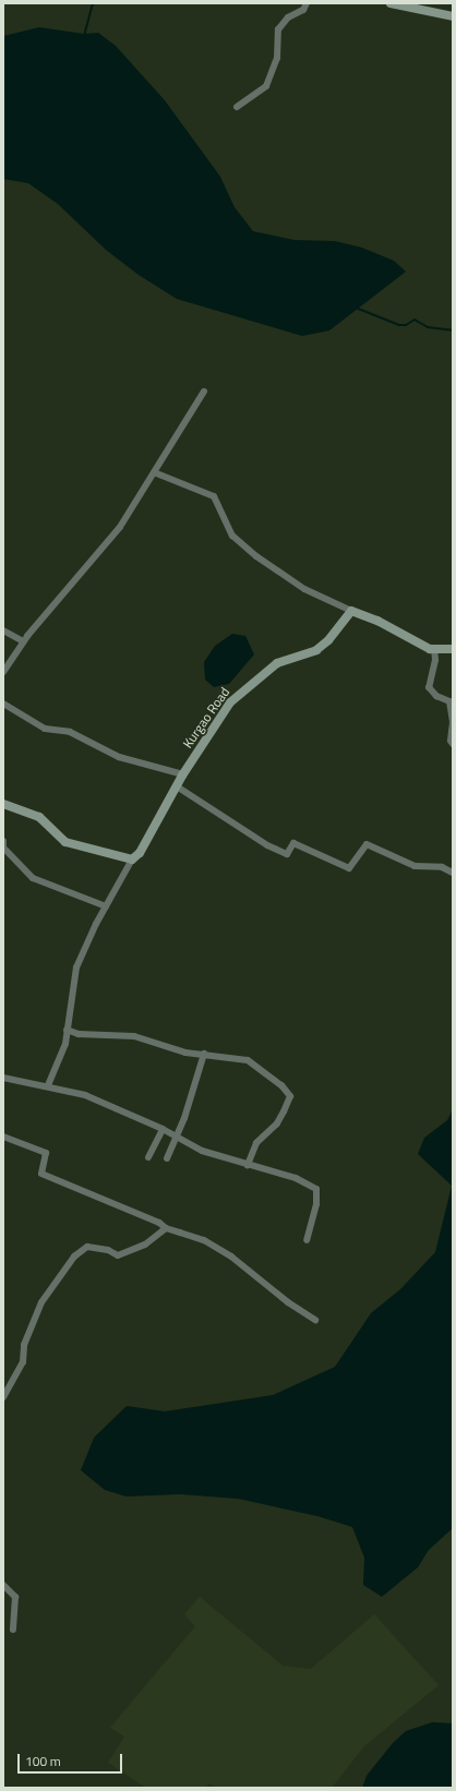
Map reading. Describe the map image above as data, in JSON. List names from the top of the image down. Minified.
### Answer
{"streets":{"street":["Kurgao Road"]},"scale_bar":"100 m"}
